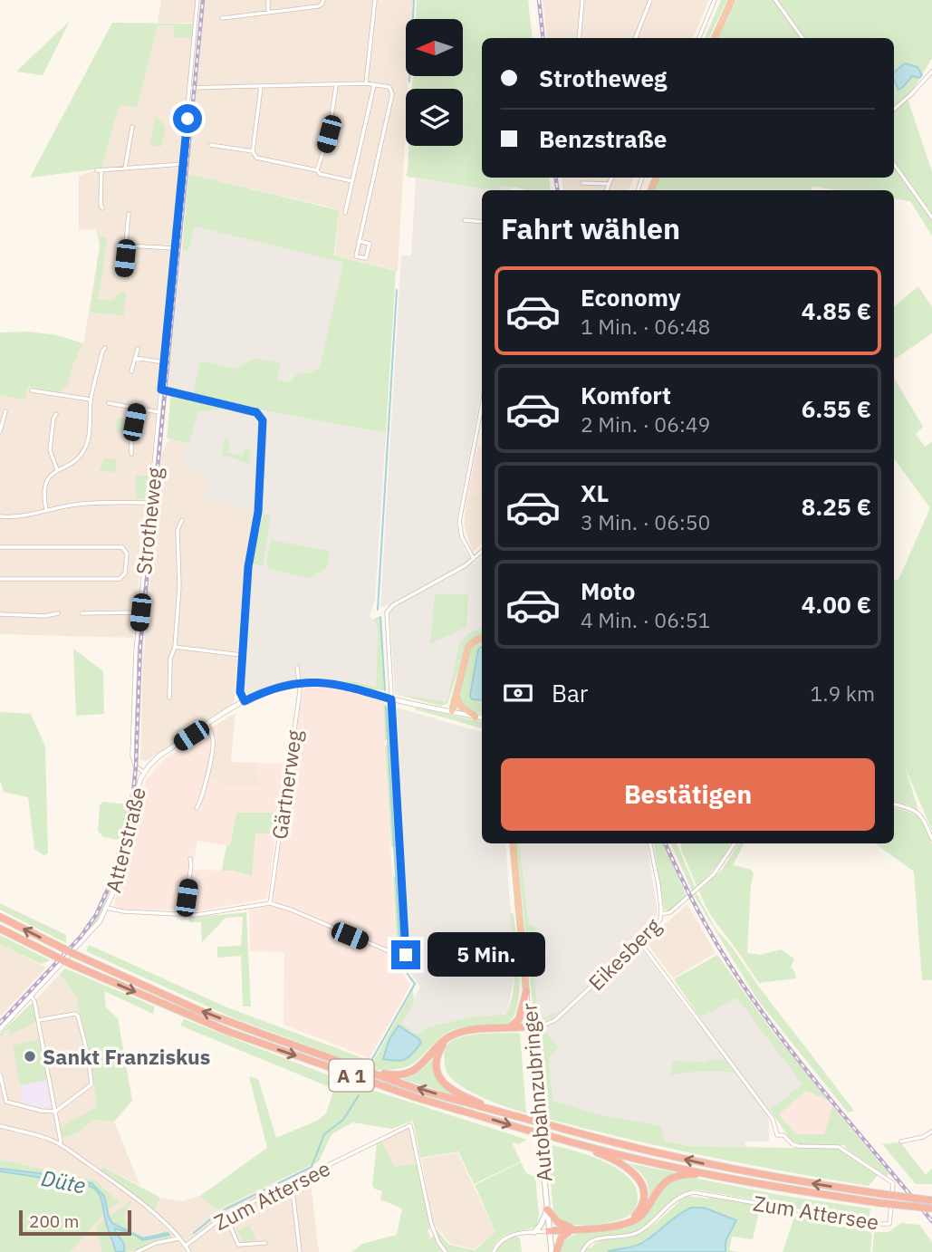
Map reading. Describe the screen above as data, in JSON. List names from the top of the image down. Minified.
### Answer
{"streets":{"highway":["A 1","Autobahnzubringer"],"street":["Strotheweg","Gärtnerweg","Atterstraße","Eikesberg","Zum Attersee"]},"crossings":[["Strotheweg","Atterstraße"],["Gärtnerweg","Atterstraße"],["Eikesberg","Autobahnzubringer"],["Eikesberg","Zum Attersee"]],"water":["Düte"],"places":["Sankt Franziskus"],"scale_bar":"200 m","north":"left","page":{"banner":["Strotheweg","Benzstraße"],"heading":"Fahrt wählen","list":[{"name":"Economy","note":"1 Min. · 06:48","value":"4.85 €"},{"name":"Komfort","note":"2 Min. · 06:49","value":"6.55 €"},{"name":"XL","note":"3 Min. · 06:50","value":"8.25 €"},{"name":"Moto","note":"4 Min. · 06:51","value":"4.00 €"}],"pay":["Bar","1.9 km"],"buttons":"Bestätigen","bubble":"5 Min.","scale":"200 m"}}
